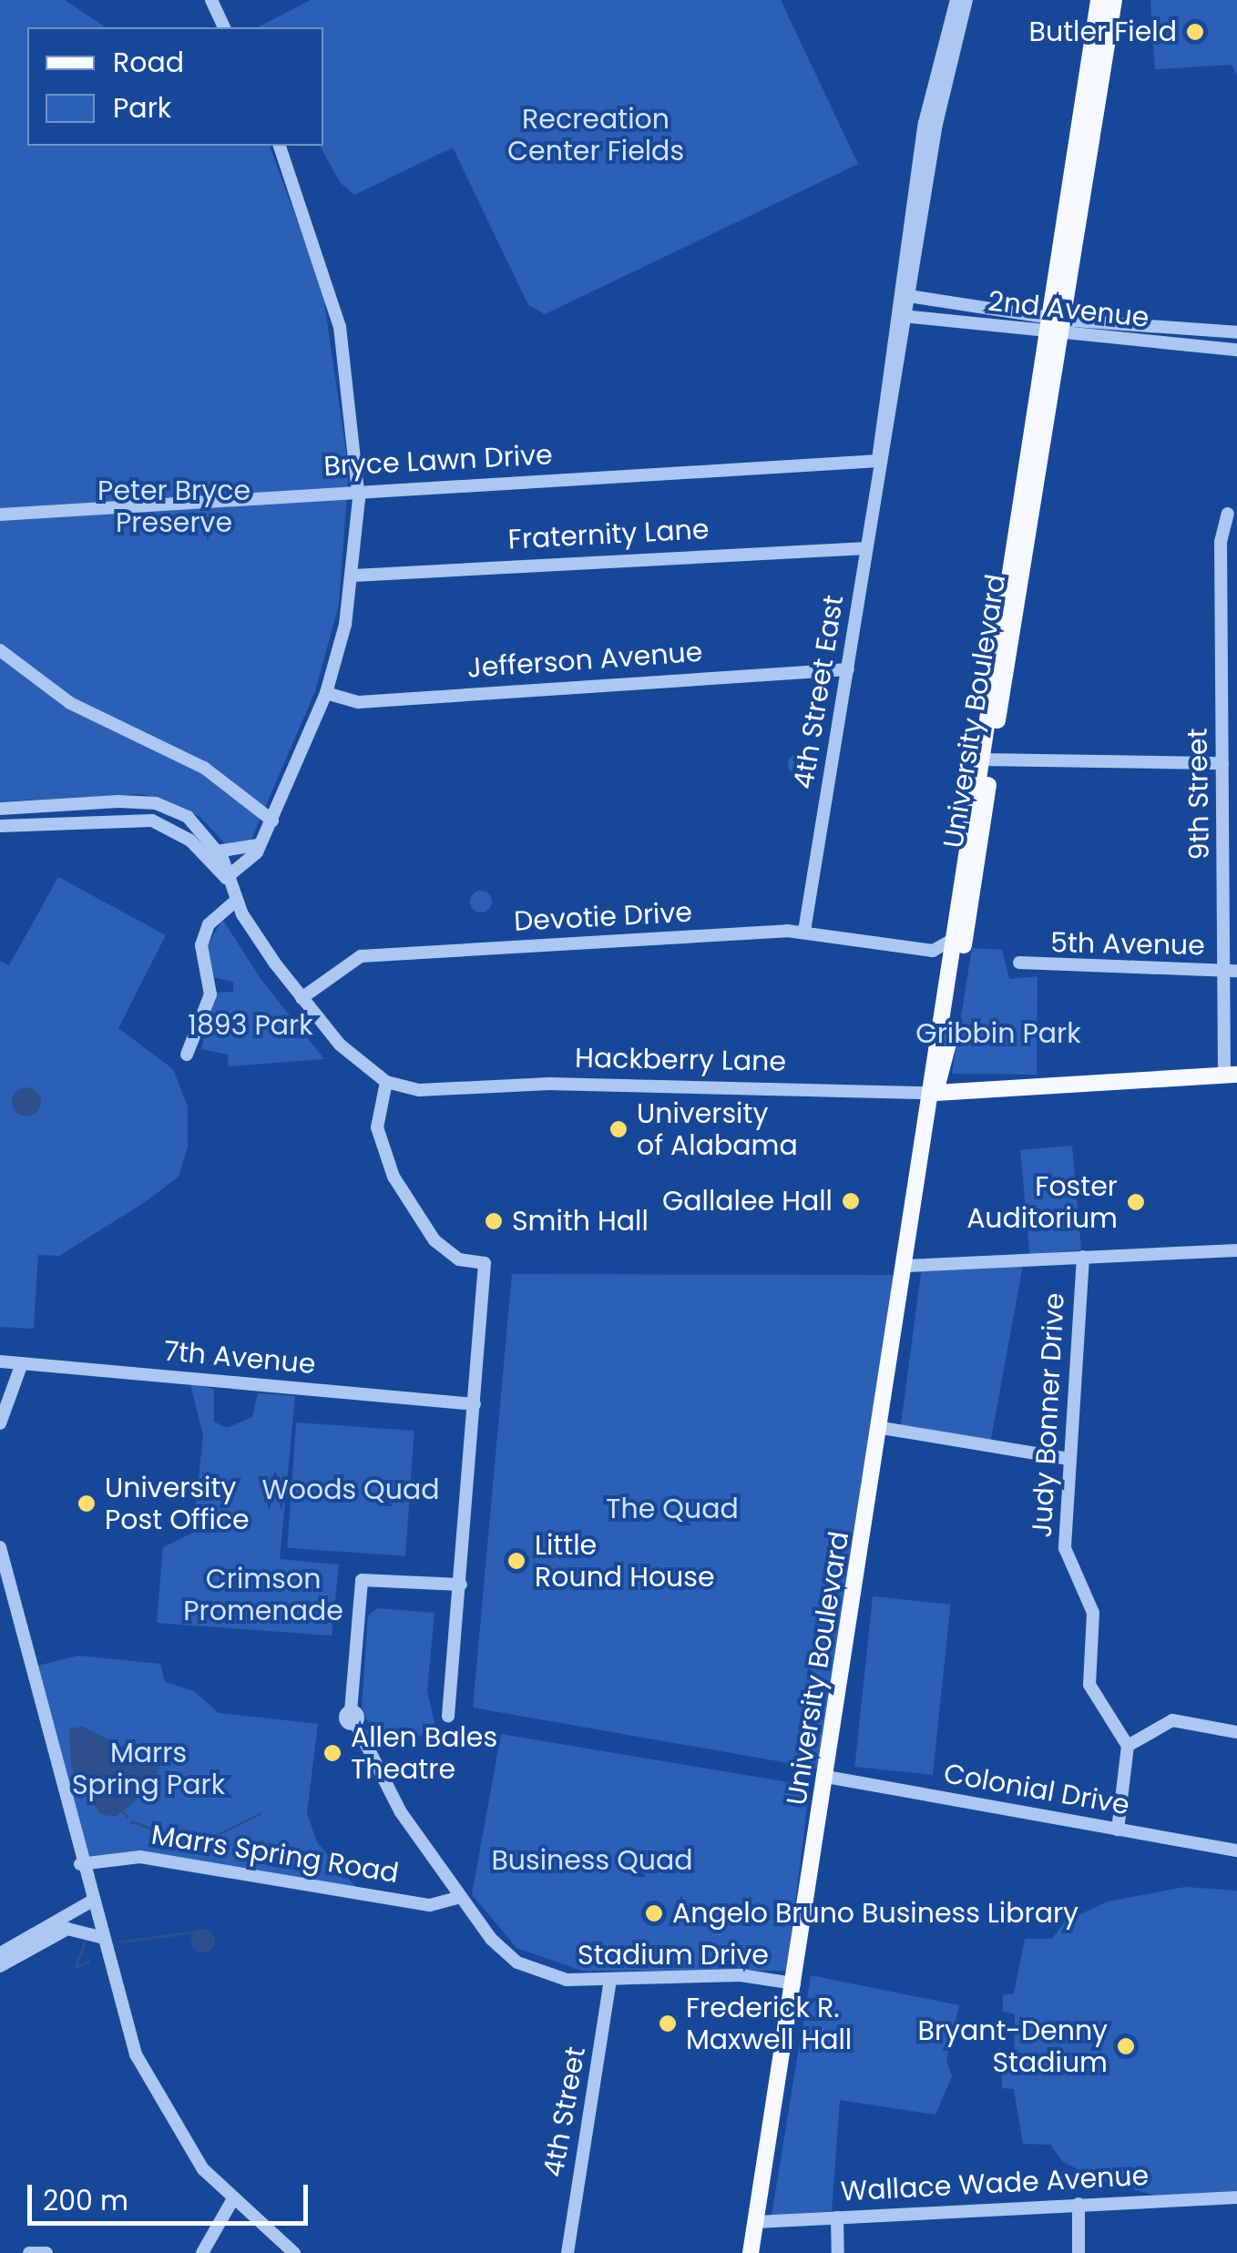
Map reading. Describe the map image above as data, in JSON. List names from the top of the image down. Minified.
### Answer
{"streets":{"main road":["University Boulevard","Hackberry Lane"],"street":["2nd Avenue","Bryce Lawn Drive","Fraternity Lane","Jefferson Avenue","4th Street East","9th Street","Devotie Drive","5th Avenue","7th Avenue","Judy Bonner Drive","Colonial Drive","Marrs Spring Road","Stadium Drive","4th Street","Wallace Wade Avenue"]},"crossings":[["2nd Avenue","4th Street East"],["2nd Avenue","University Boulevard"],["Bryce Lawn Drive","4th Street East"],["Fraternity Lane","4th Street East"],["Jefferson Avenue","4th Street East"],["4th Street East","Devotie Drive"],["University Boulevard","Devotie Drive"],["University Boulevard","Hackberry Lane"],["University Boulevard","Colonial Drive"],["University Boulevard","Stadium Drive"],["University Boulevard","Wallace Wade Avenue"],["9th Street","5th Avenue"],["9th Street","Hackberry Lane"],["Devotie Drive","Hackberry Lane"],["Marrs Spring Road","Stadium Drive"],["Stadium Drive","4th Street"]],"parks":["Recreation Center Fields","Peter Bryce Preserve","1893 Park","Gribbin Park","Woods Quad","The Quad","Crimson Promenade","Marrs Spring Park","Business Quad"],"places":["Butler Field","University of Alabama","Gallalee Hall","Foster Auditorium","Smith Hall","University Post Office","Little Round House","Allen Bales Theatre","Angelo Bruno Business Library","Frederick R. Maxwell Hall","Bryant-Denny Stadium"],"legend":["Road","Park"],"scale_bar":"200 m"}
